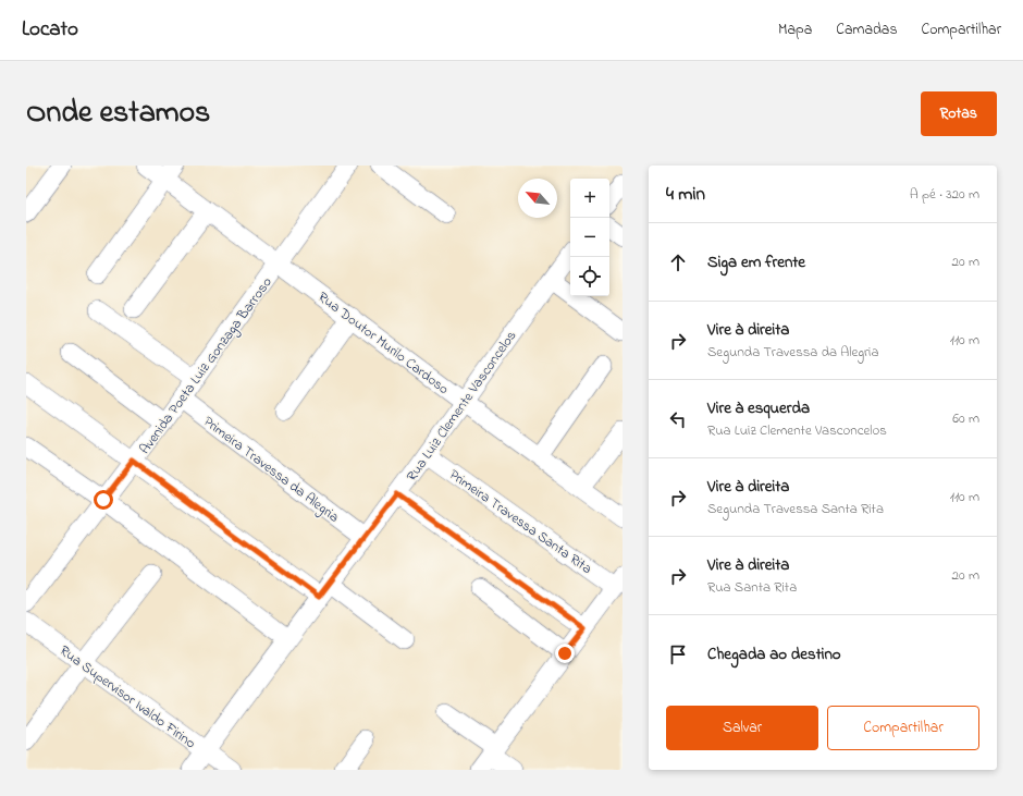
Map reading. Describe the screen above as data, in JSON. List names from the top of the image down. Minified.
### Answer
{"streets":{"street":["Rua Doutor Murilo Cardoso","Avenida Poeta Luiz Gonzaga Barroso","Rua Luiz Clemente Vasconcelos","Primeira Travessa da Alegria","Primeira Travessa Santa Rita","Rua Supervisor Ivaldo Firino"]},"crossings":[["Rua Doutor Murilo Cardoso","Avenida Poeta Luiz Gonzaga Barroso"],["Rua Doutor Murilo Cardoso","Rua Luiz Clemente Vasconcelos"],["Avenida Poeta Luiz Gonzaga Barroso","Primeira Travessa da Alegria"],["Rua Luiz Clemente Vasconcelos","Primeira Travessa da Alegria"],["Rua Luiz Clemente Vasconcelos","Primeira Travessa Santa Rita"],["Rua Luiz Clemente Vasconcelos","Rua Supervisor Ivaldo Firino"]],"north":"top left","page":{"header":"Locato","nav":["Mapa","Camadas","Compartilhar"],"title":"Onde estamos","buttons":["Rotas",["Salvar","Compartilhar"]],"heading":["4 min","A pé · 320 m"],"map_buttons":["+","−"],"list":[["Siga em frente","20 m"],["Vire à direita","Segunda Travessa da Alegria","110 m"],["Vire à esquerda","Rua Luiz Clemente Vasconcelos","60 m"],["Vire à direita","Segunda Travessa Santa Rita","110 m"],["Vire à direita","Rua Santa Rita","20 m"],"Chegada ao destino"]}}
